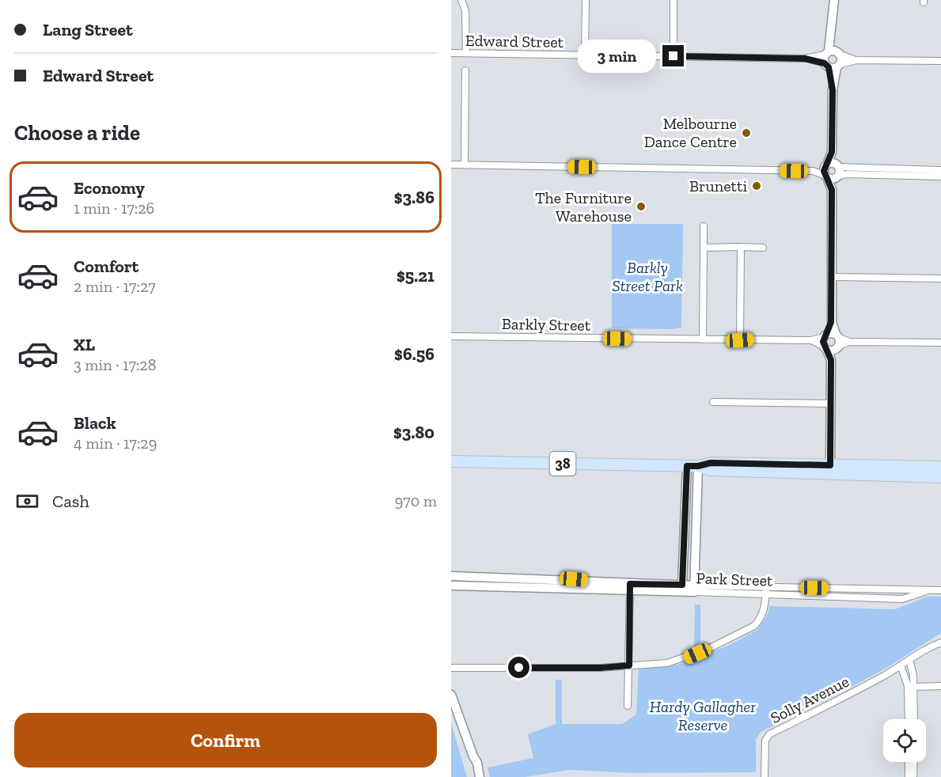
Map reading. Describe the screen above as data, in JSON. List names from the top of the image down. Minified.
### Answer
{"streets":{"main road":["38"],"street":["Edward Street","Barkly Street","Park Street","Solly Avenue"]},"parks":["Barkly Street Park","Hardy Gallagher Reserve"],"places":["Melbourne Dance Centre","Brunetti","The Furniture Warehouse"],"page":{"banner":["Lang Street","Edward Street"],"bubble":"3 min","heading":"Choose a ride","list":[{"name":"Economy","note":"1 min · 17:26","value":"$3.86"},{"name":"Comfort","note":"2 min · 17:27","value":"$5.21"},{"name":"XL","note":"3 min · 17:28","value":"$6.56"},{"name":"Black","note":"4 min · 17:29","value":"$3.80"}],"pay":["Cash","970 m"],"buttons":"Confirm"}}
